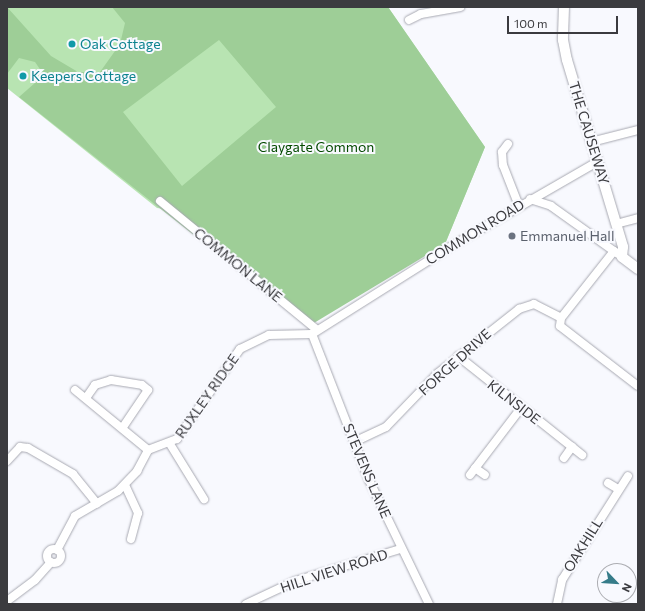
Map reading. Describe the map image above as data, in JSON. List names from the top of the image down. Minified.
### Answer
{"streets":{"street":["THE CAUSEWAY","COMMON ROAD","COMMON LANE","FORGE DRIVE","RUXLEY RIDGE","KILNSIDE","STEVENS LANE","OAKHILL","HILL VIEW ROAD"]},"crossings":[["THE CAUSEWAY","COMMON ROAD"],["COMMON ROAD","COMMON LANE"],["COMMON ROAD","RUXLEY RIDGE"],["COMMON ROAD","STEVENS LANE"],["COMMON LANE","RUXLEY RIDGE"],["COMMON LANE","STEVENS LANE"],["FORGE DRIVE","KILNSIDE"],["FORGE DRIVE","STEVENS LANE"],["RUXLEY RIDGE","STEVENS LANE"],["STEVENS LANE","HILL VIEW ROAD"]],"parks":["Claygate Common"],"places":["Oak Cottage","Keepers Cottage","Emmanuel Hall"],"scale_bar":"100 m","north":"bottom right"}
